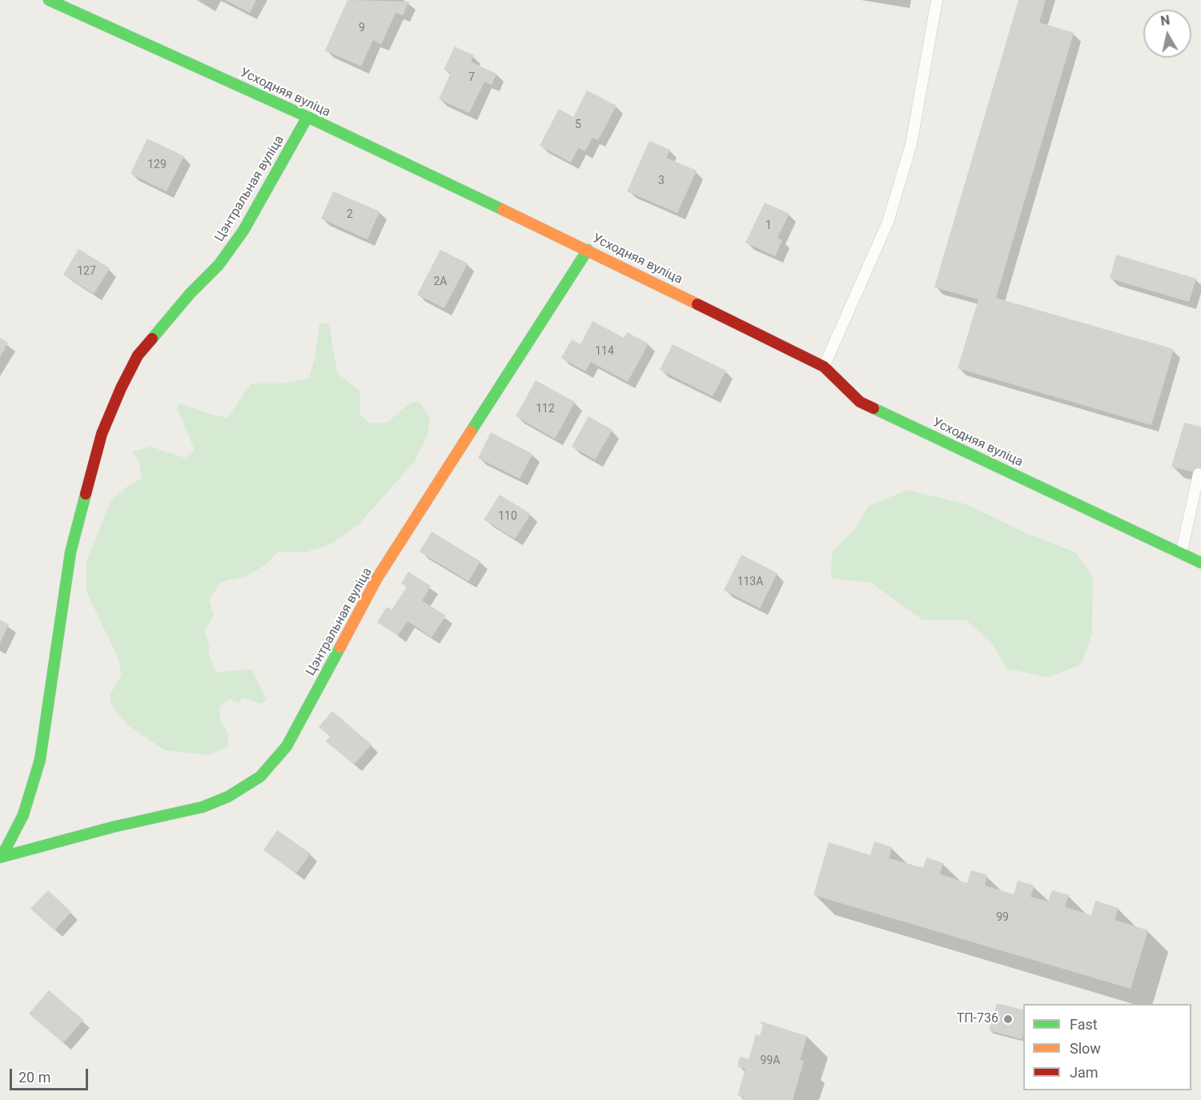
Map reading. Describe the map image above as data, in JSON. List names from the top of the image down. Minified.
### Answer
{"streets":{"street":["Усходняя вуліца","Цэнтральная вуліца"]},"crossings":[["Усходняя вуліца","Цэнтральная вуліца"]],"places":["ТП-736"],"house_numbers":["9","7","5","129","3","2","1","127","2А","114","112","110","113А","99","99А"],"legend":["Fast","Slow","Jam"],"scale_bar":"20 m","north":"top"}
